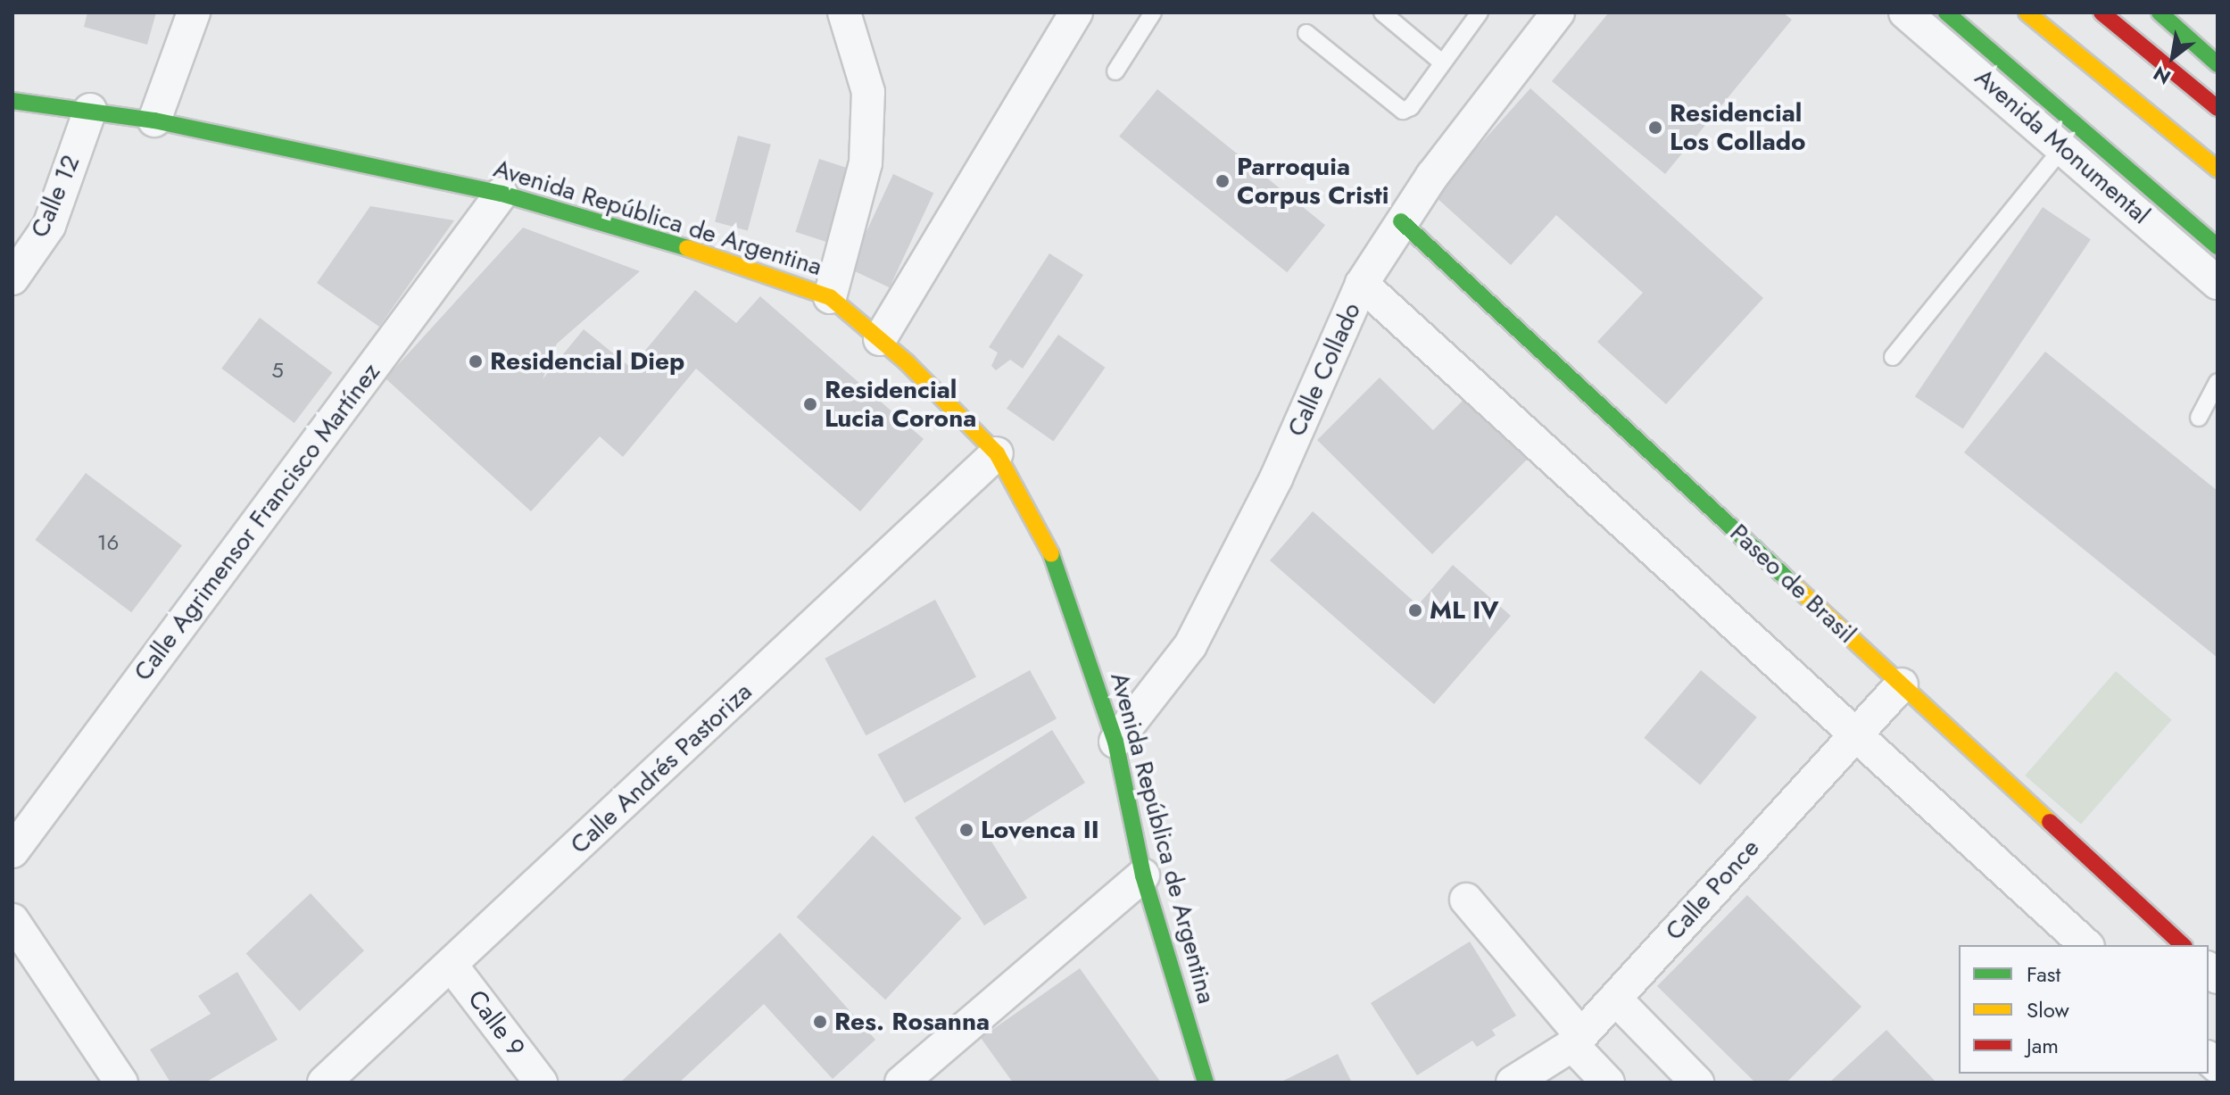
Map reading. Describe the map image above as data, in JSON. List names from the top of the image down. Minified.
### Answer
{"streets":{"main road":["Avenida República de Argentina","Paseo de Brasil"],"street":["Avenida Monumental","Calle 12","Calle Collado","Calle Agrimensor Francisco Martínez","Calle Andrés Pastoriza","Calle Ponce","Calle 9"]},"crossings":[["Calle 12","Avenida República de Argentina"],["Avenida República de Argentina","Calle Collado"],["Avenida República de Argentina","Calle Agrimensor Francisco Martínez"],["Avenida República de Argentina","Calle Andrés Pastoriza"],["Calle Collado","Paseo de Brasil"],["Paseo de Brasil","Calle Ponce"],["Calle Andrés Pastoriza","Calle 9"]],"places":["Residencial Los Collado","Parroquia Corpus Cristi","Residencial Diep","Residencial Lucia Corona","ML IV","Lovenca II","Res. Rosanna"],"house_numbers":["5","16"],"legend":["Fast","Slow","Jam"],"north":"bottom left"}
